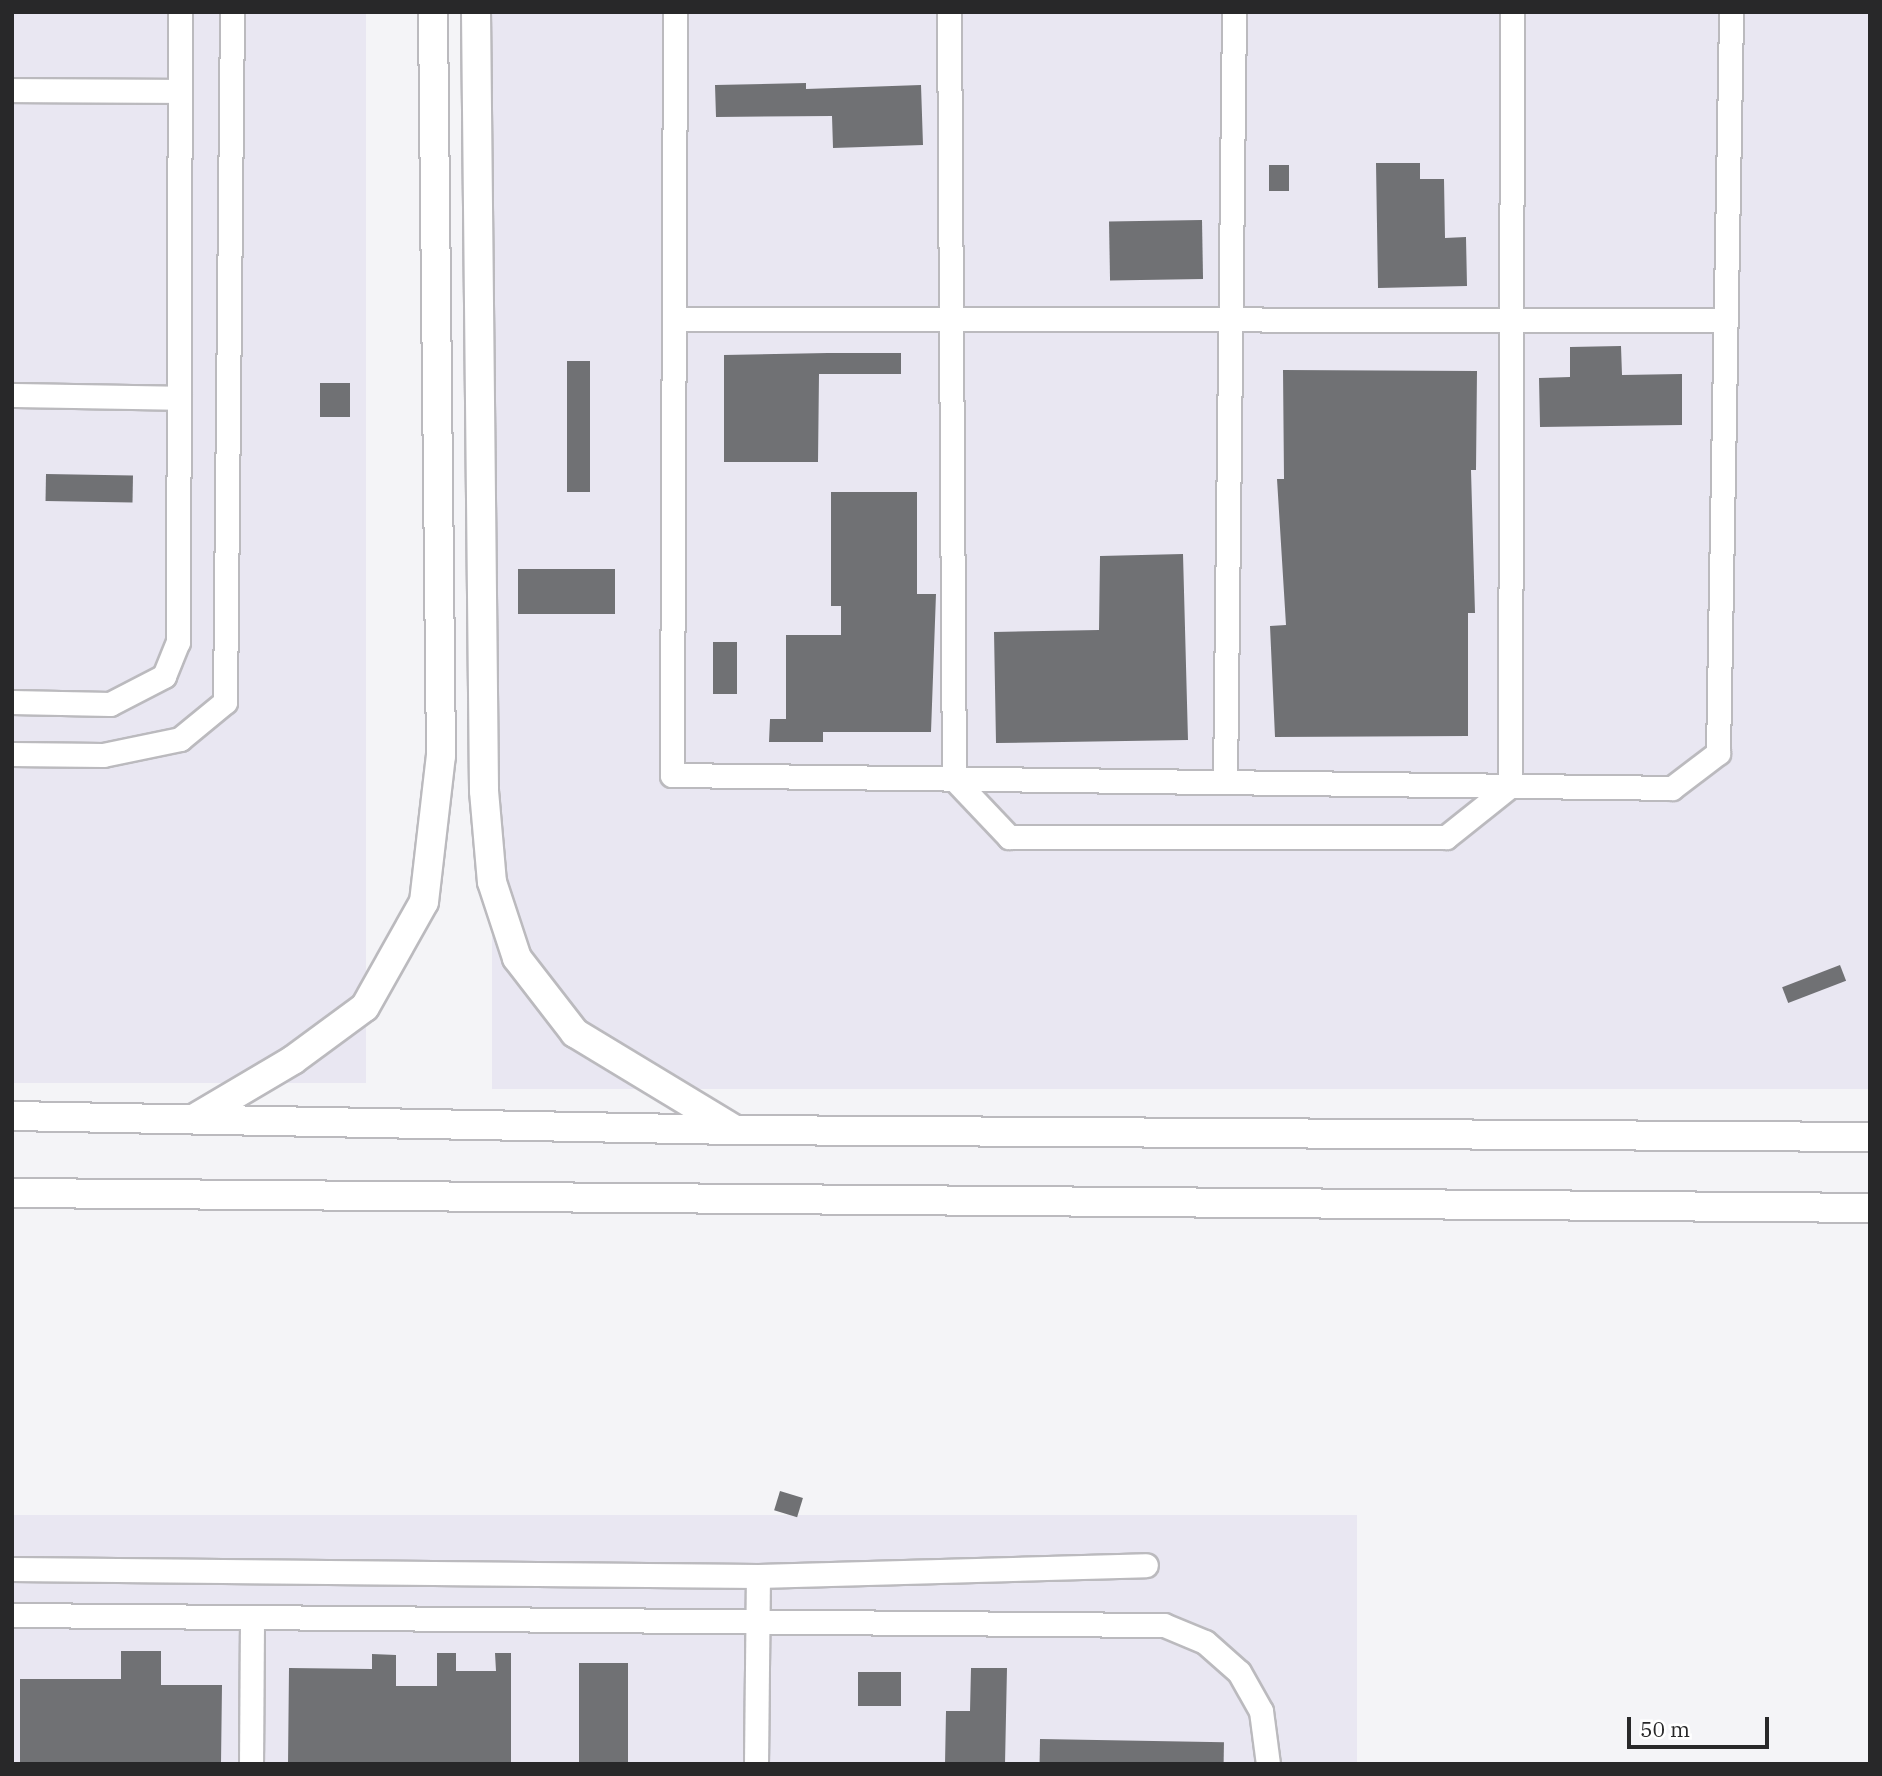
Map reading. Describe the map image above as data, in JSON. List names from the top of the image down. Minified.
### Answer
{"scale_bar":"50 m"}
